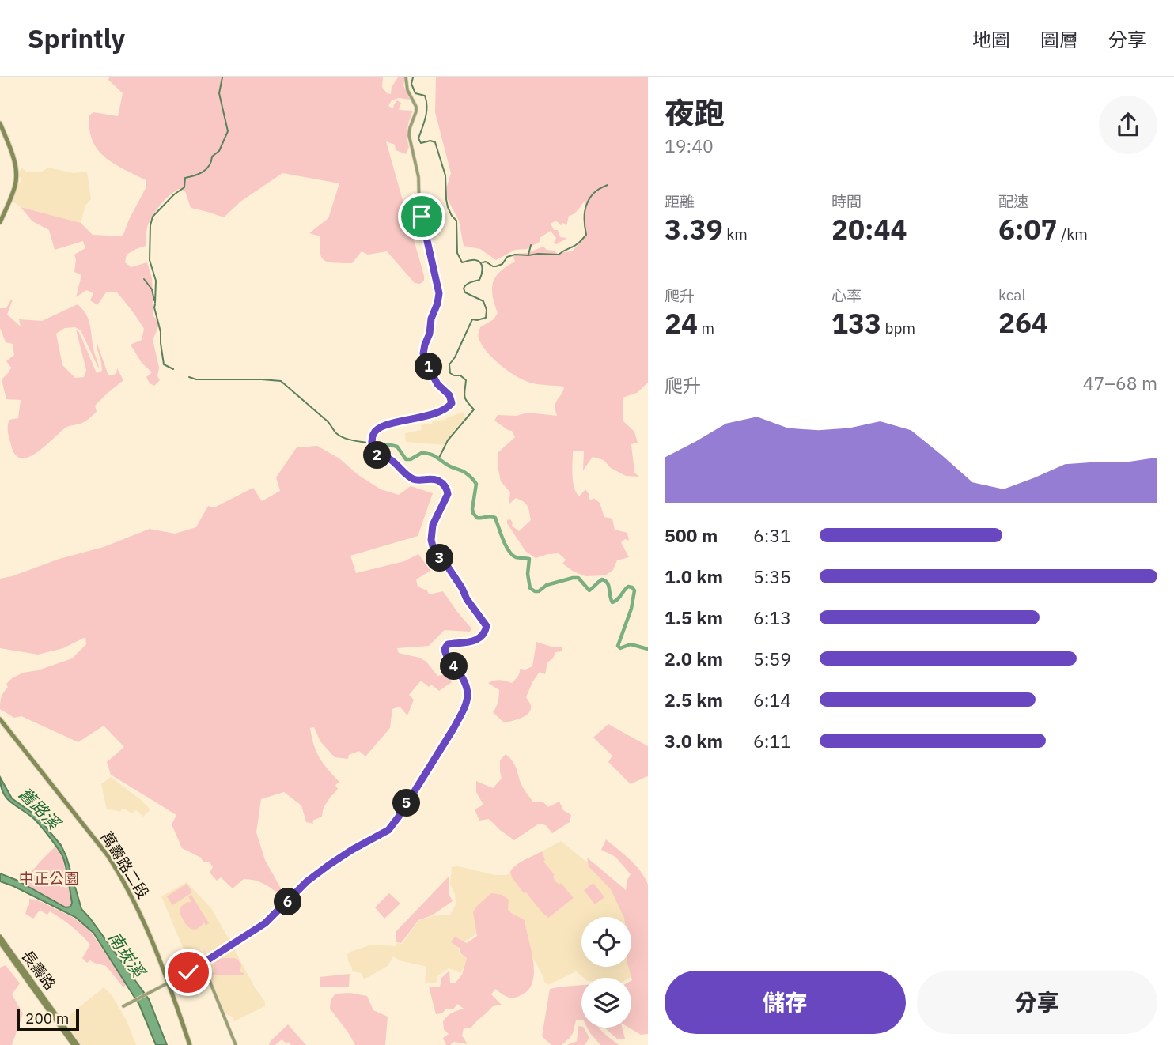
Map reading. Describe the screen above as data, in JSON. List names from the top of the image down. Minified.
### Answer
{"streets":{"main road":["萬壽路二段","長壽路"]},"water":["舊路溪","南崁溪"],"parks":["中正公園"],"scale_bar":"200 m","page":{"header":"Sprintly","nav":["地圖","圖層","分享"],"heading":["夜跑","19:40"],"stats":[["距離","3.39 km"],["時間","20:44"],["配速","6:07 /km"],["爬升","24 m"],["心率","133 bpm"],["kcal","264"]],"pins":["1","2","3","4","5","6"],"chart":["爬升","47–68 m"],"list":[{"name":"500 m","note":"6:31"},{"name":"1.0 km","note":"5:35"},{"name":"1.5 km","note":"6:13"},{"name":"2.0 km","note":"5:59"},{"name":"2.5 km","note":"6:14"},{"name":"3.0 km","note":"6:11"}],"buttons":["儲存","分享"],"scale":"200 m"}}
